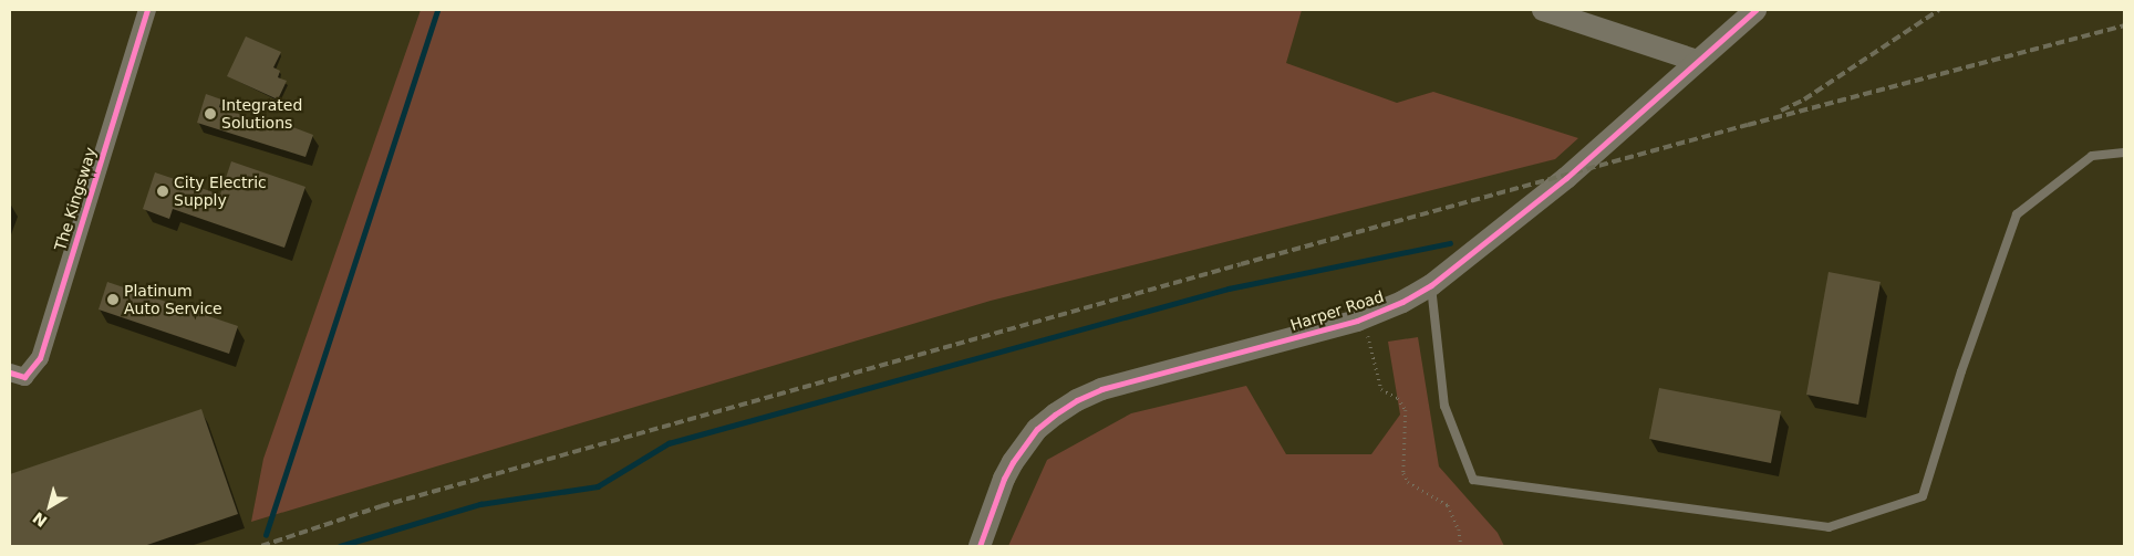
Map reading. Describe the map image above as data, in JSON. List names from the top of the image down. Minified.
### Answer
{"streets":{"street":["The Kingsway","Harper Road"]},"places":["Integrated Solutions","City Electric Supply","Platinum Auto Service"],"north":"bottom left"}
